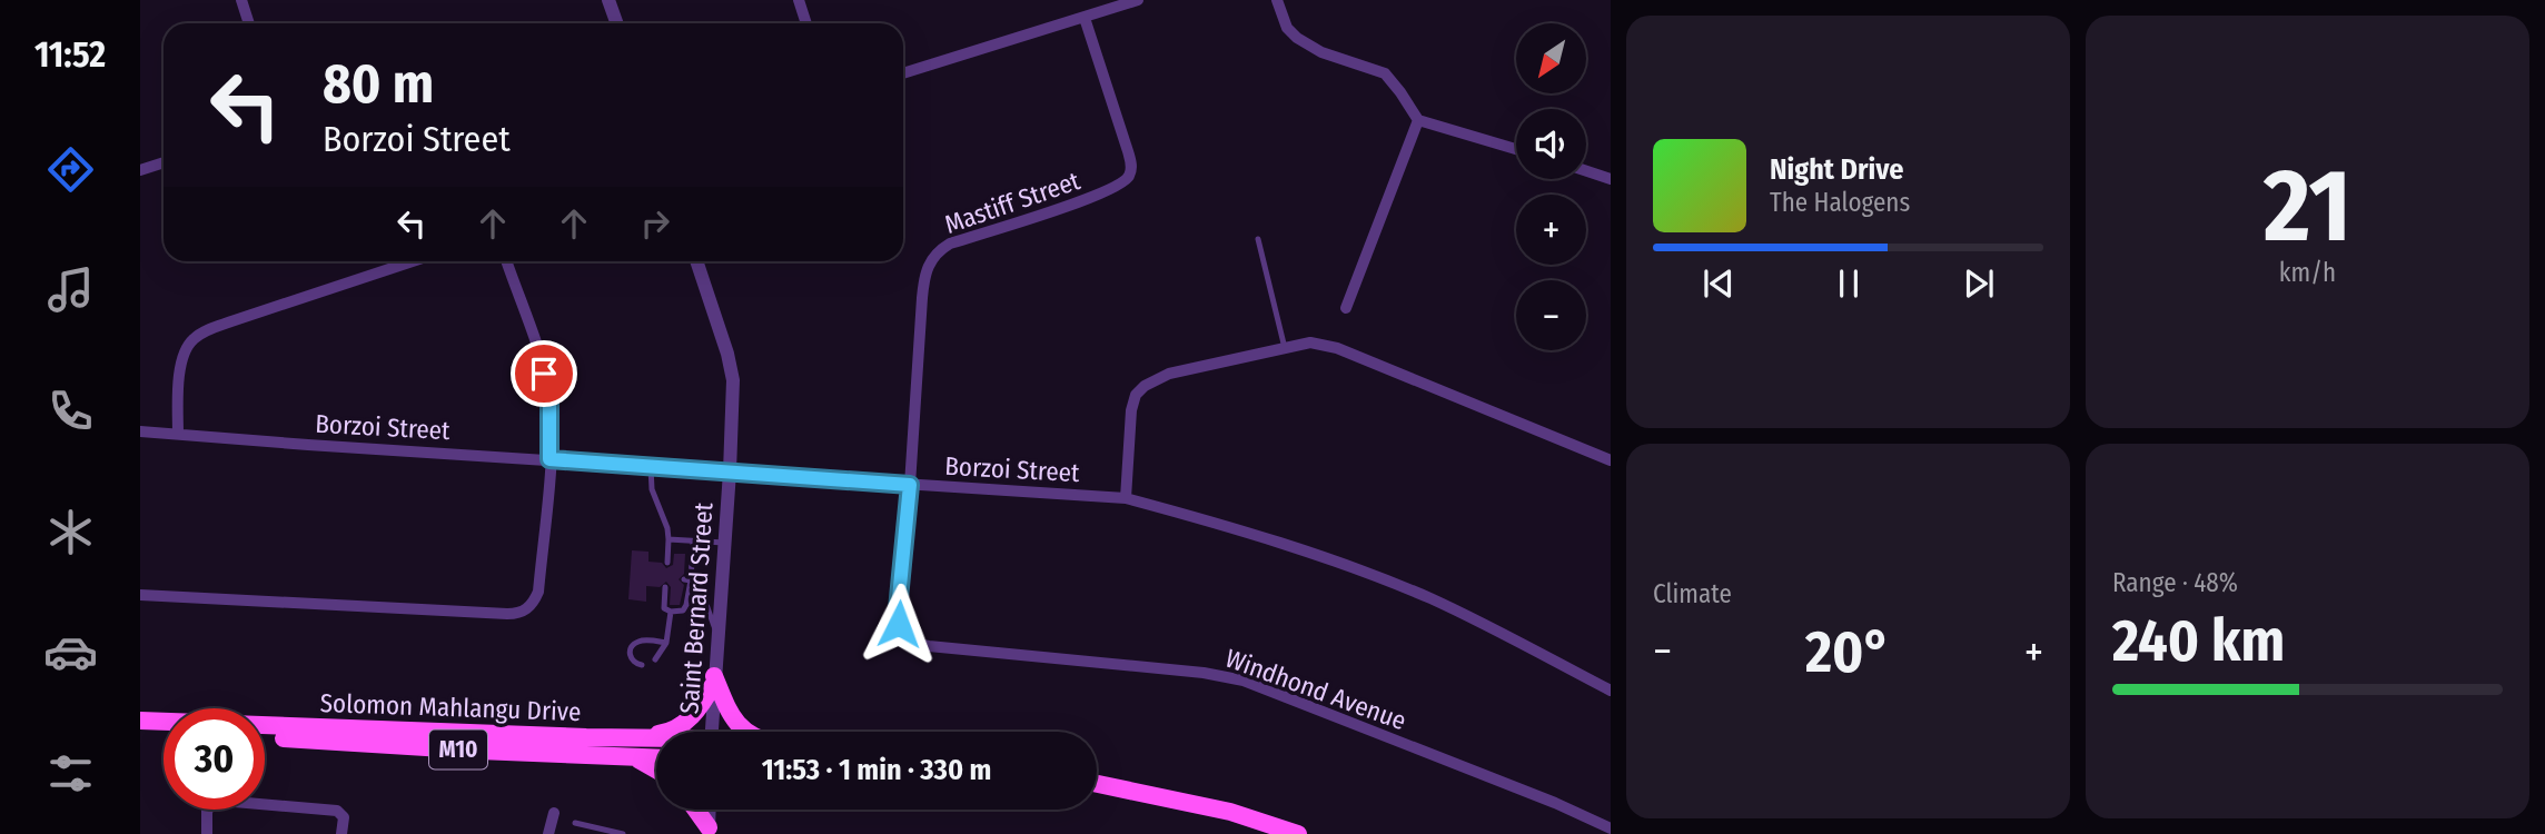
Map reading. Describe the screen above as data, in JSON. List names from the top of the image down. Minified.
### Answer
{"streets":{"main road":["Solomon Mahlangu Drive","M10"],"street":["Mastiff Street","Borzoi Street","Saint Bernard Street","Windhond Avenue"]},"crossings":[["Mastiff Street","Borzoi Street"],["Mastiff Street","Windhond Avenue"],["Borzoi Street","Saint Bernard Street"]],"north":"bottom left","page":{"tabs":"11:52","tile":[["21","km/h"],"Climate",["Range · 48%","240 km"]],"map_buttons":["+","−"],"turn":["80 m","Borzoi Street"],"song":["Night Drive","The Halogens"],"heat":["−","20°","+"],"limit":"30","trip":"11:53 · 1 min · 330 m"}}
